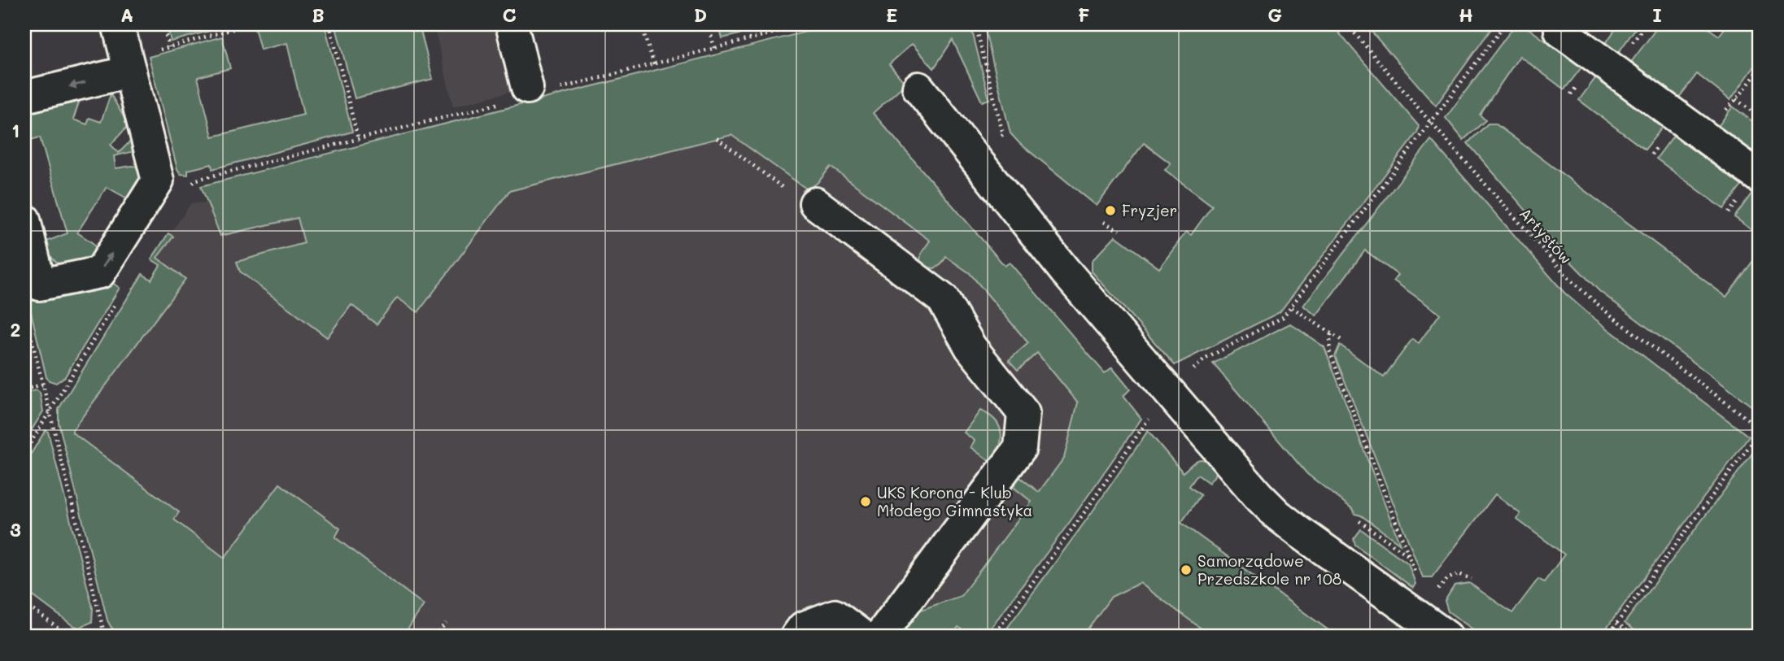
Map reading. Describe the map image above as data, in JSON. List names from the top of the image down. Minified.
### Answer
{"streets":{"path":["Artystów"]},"places":["Fryzjer","UKS Korona - Klub Młodego Gimnastyka","Samorządowe Przedszkole nr 108"],"grid":{"columns":["A","B","C","D","E","F","G","H","I"],"rows":["1","2","3"]}}
